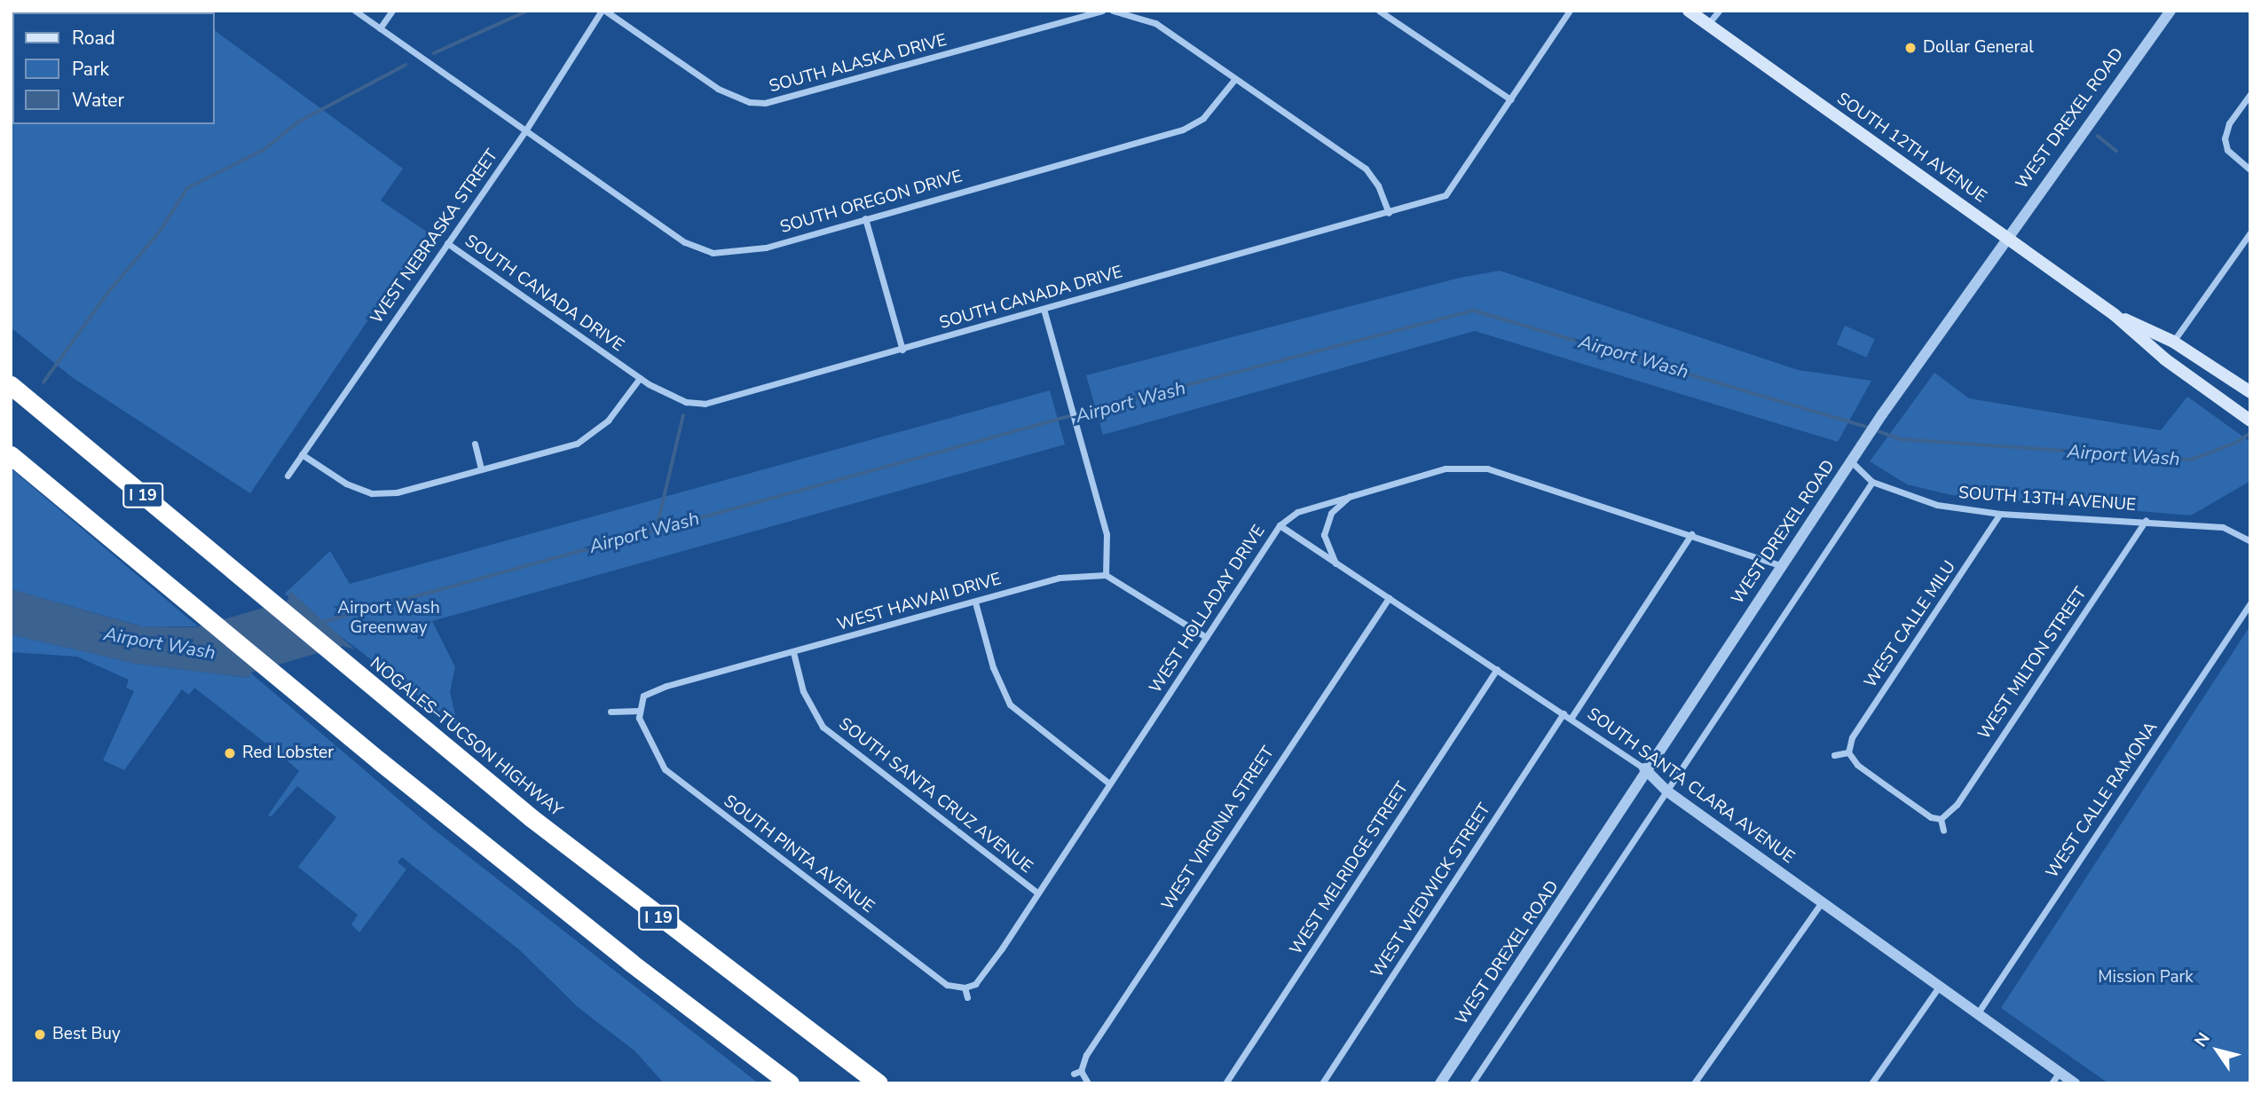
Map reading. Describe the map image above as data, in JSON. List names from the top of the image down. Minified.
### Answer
{"streets":{"highway":["I 19","NOGALES–TUCSON HIGHWAY"],"main road":["SOUTH 12TH AVENUE"],"street":["SOUTH ALASKA DRIVE","WEST DREXEL ROAD","SOUTH OREGON DRIVE","WEST NEBRASKA STREET","SOUTH CANADA DRIVE","SOUTH 13TH AVENUE","WEST HAWAII DRIVE","WEST HOLLADAY DRIVE","WEST CALLE MILU","WEST MILTON STREET","SOUTH SANTA CLARA AVENUE","SOUTH SANTA CRUZ AVENUE","WEST CALLE RAMONA","WEST VIRGINIA STREET","SOUTH PINTA AVENUE","WEST MELRIDGE STREET","WEST WEDWICK STREET"]},"crossings":[["SOUTH ALASKA DRIVE","WEST NEBRASKA STREET"],["WEST DREXEL ROAD","SOUTH 12TH AVENUE"],["WEST DREXEL ROAD","SOUTH 13TH AVENUE"],["WEST DREXEL ROAD","WEST HOLLADAY DRIVE"],["WEST DREXEL ROAD","SOUTH SANTA CLARA AVENUE"],["SOUTH OREGON DRIVE","WEST NEBRASKA STREET"],["WEST NEBRASKA STREET","SOUTH CANADA DRIVE"],["SOUTH 13TH AVENUE","WEST CALLE MILU"],["SOUTH 13TH AVENUE","WEST MILTON STREET"],["WEST HAWAII DRIVE","SOUTH SANTA CRUZ AVENUE"],["WEST HAWAII DRIVE","SOUTH PINTA AVENUE"],["WEST HOLLADAY DRIVE","SOUTH SANTA CLARA AVENUE"],["WEST HOLLADAY DRIVE","SOUTH SANTA CRUZ AVENUE"],["WEST HOLLADAY DRIVE","SOUTH PINTA AVENUE"],["SOUTH SANTA CLARA AVENUE","WEST CALLE RAMONA"],["SOUTH SANTA CLARA AVENUE","WEST VIRGINIA STREET"],["SOUTH SANTA CLARA AVENUE","WEST MELRIDGE STREET"],["SOUTH SANTA CLARA AVENUE","WEST WEDWICK STREET"]],"water":["Airport Wash"],"parks":["Airport Wash Greenway","Mission Park"],"places":["Dollar General","Red Lobster","Best Buy"],"legend":["Road","Park","Water"],"north":"top left"}
